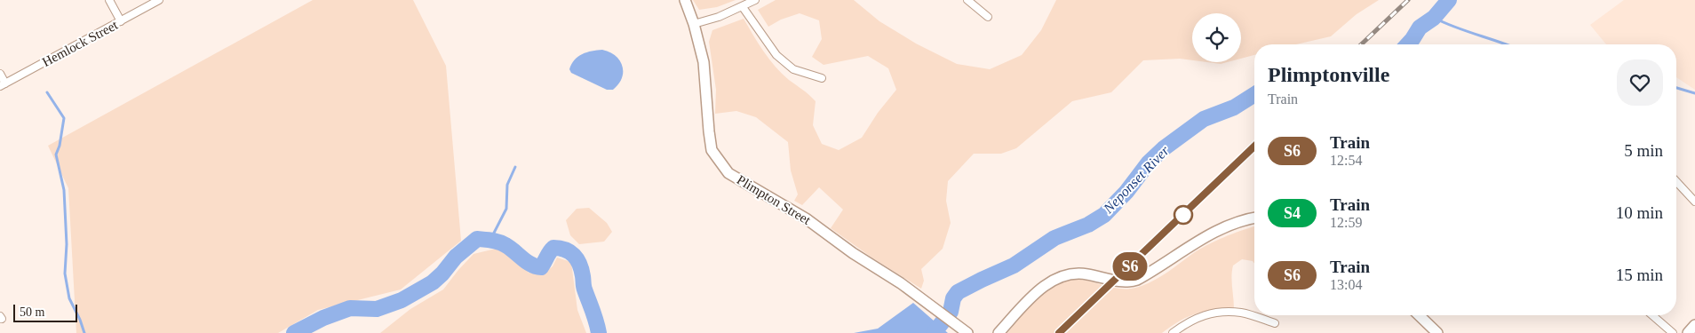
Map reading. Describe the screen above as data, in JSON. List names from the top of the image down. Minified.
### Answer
{"streets":{"street":["Hemlock Street","Plimpton Street"]},"water":["Neponset River"],"scale_bar":"50 m","page":{"on_map":"S6","heading":["Plimptonville","Train"],"list":[{"mark":"S6","name":"Train","note":"12:54","value":"5 min"},{"mark":"S4","name":"Train","note":"12:59","value":"10 min"},{"mark":"S6","name":"Train","note":"13:04","value":"15 min"}],"scale":"50 m"}}
